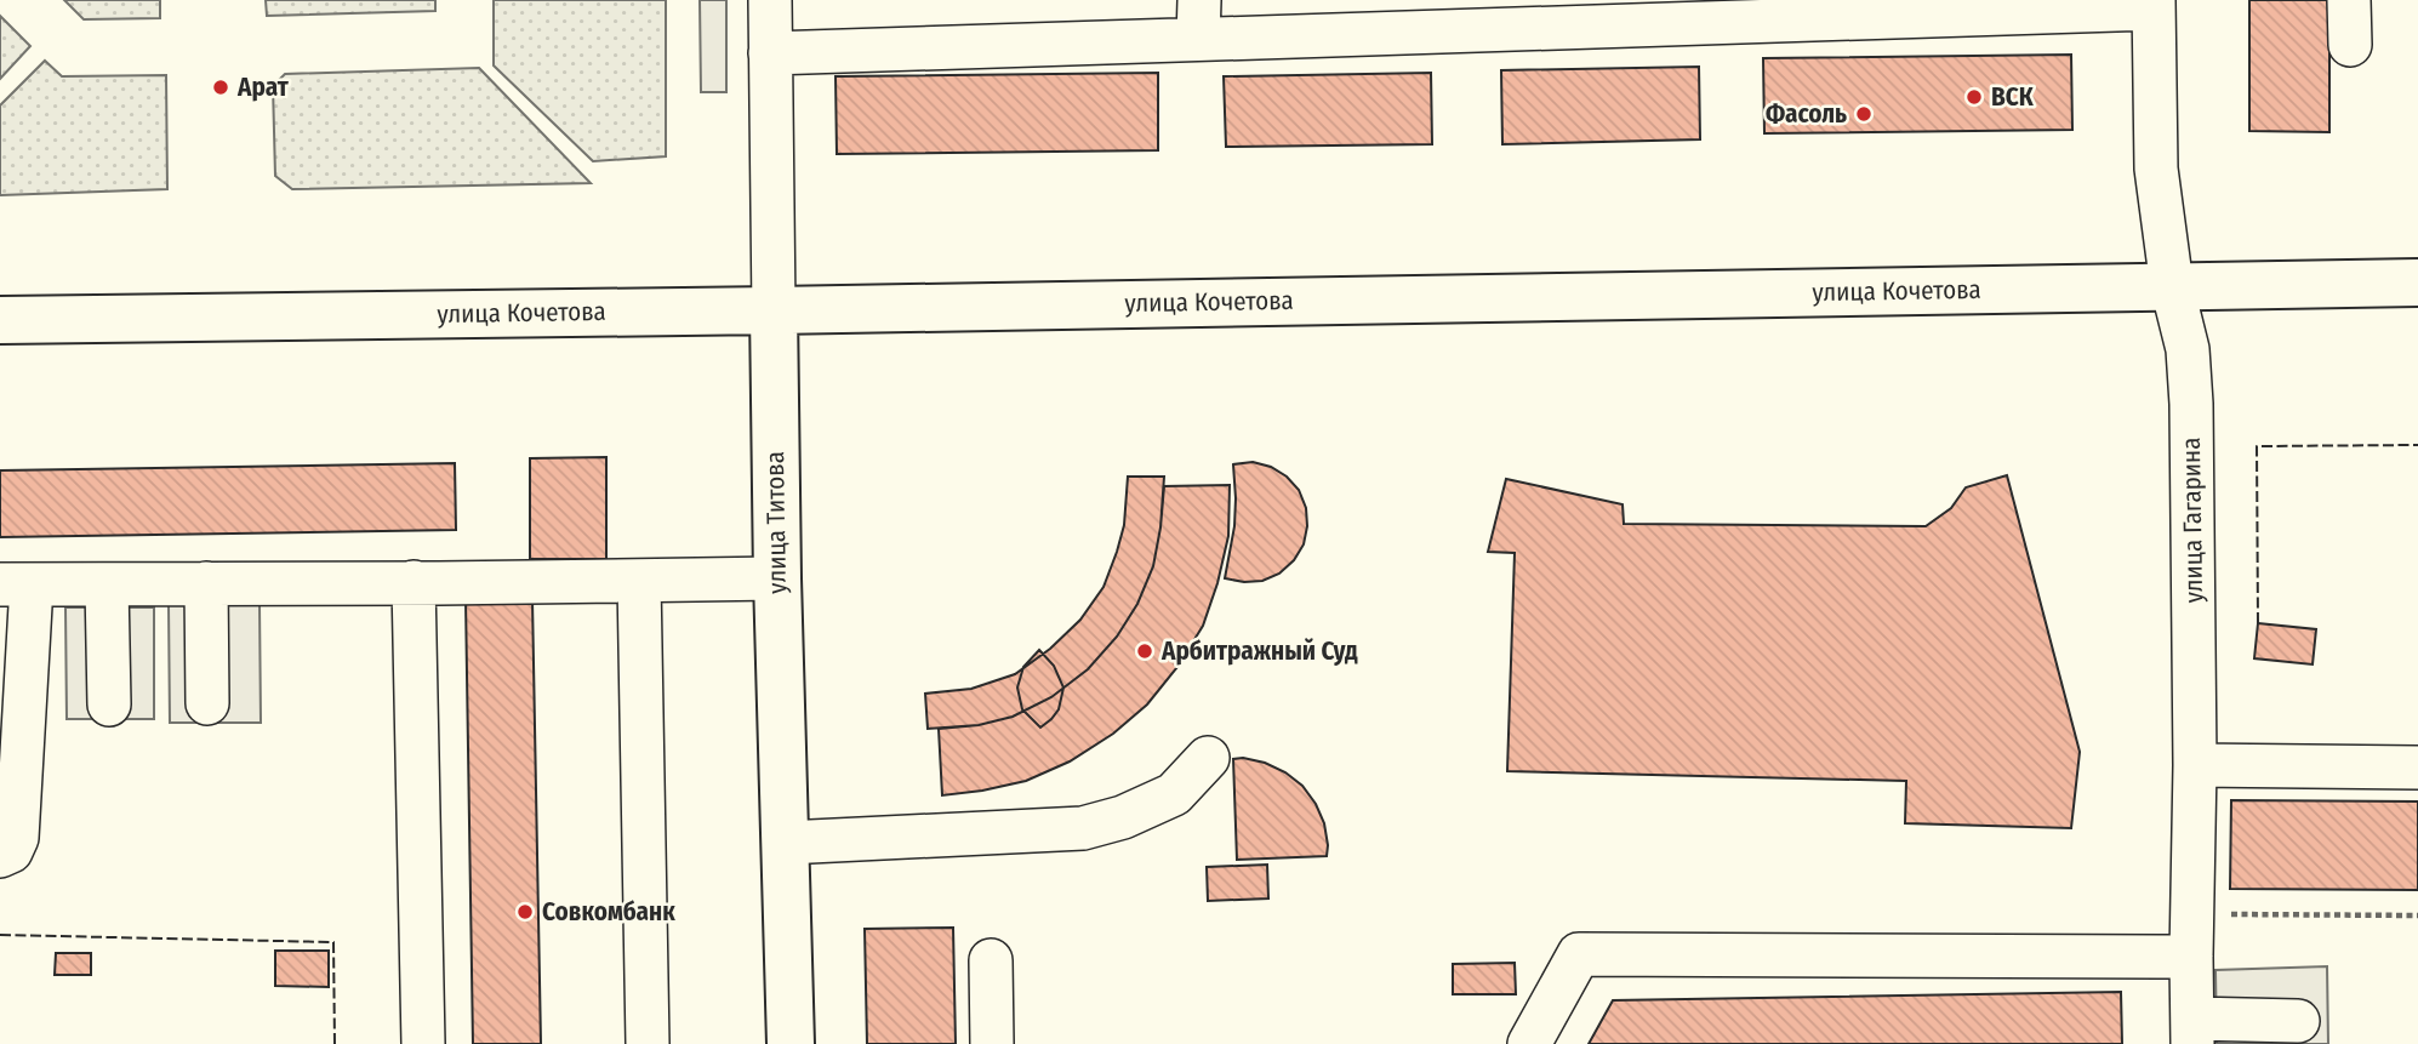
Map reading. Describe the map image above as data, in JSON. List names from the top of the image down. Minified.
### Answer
{"streets":{"main road":["улица Кочетова","улица Титова"],"street":["улица Гагарина"]},"crossings":[["улица Кочетова","улица Гагарина"],["улица Кочетова","улица Титова"]],"places":["Арат","ВСК","Фасоль","Арбитражный Суд","Совкомбанк"]}
